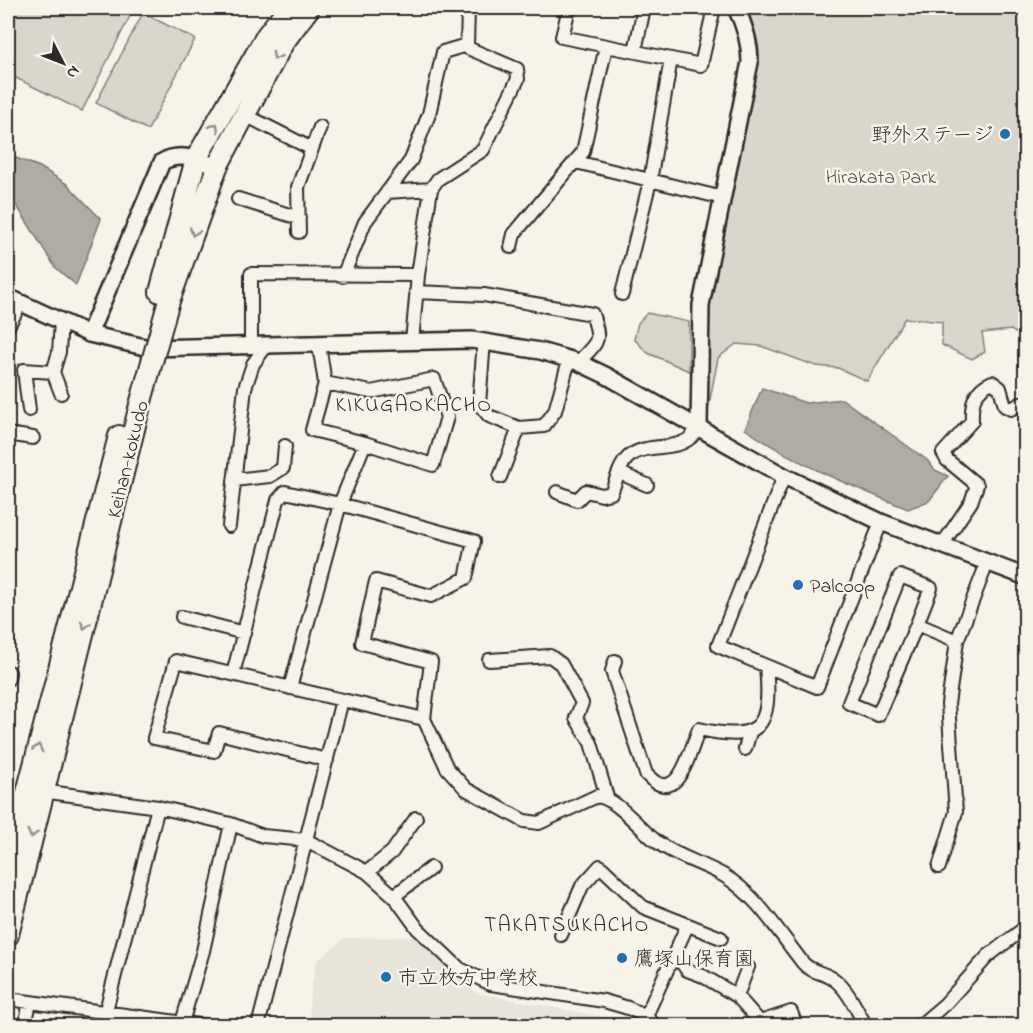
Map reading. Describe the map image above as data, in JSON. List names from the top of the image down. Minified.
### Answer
{"streets":{"highway":["Keihan-kokudo"]},"districts":["KIKUGAOKACHO","TAKATSUKACHO"],"parks":["Hirakata Park"],"places":["野外ステージ","Palcoop","鷹塚山保育園","市立枚方中学校"],"north":"bottom right"}
